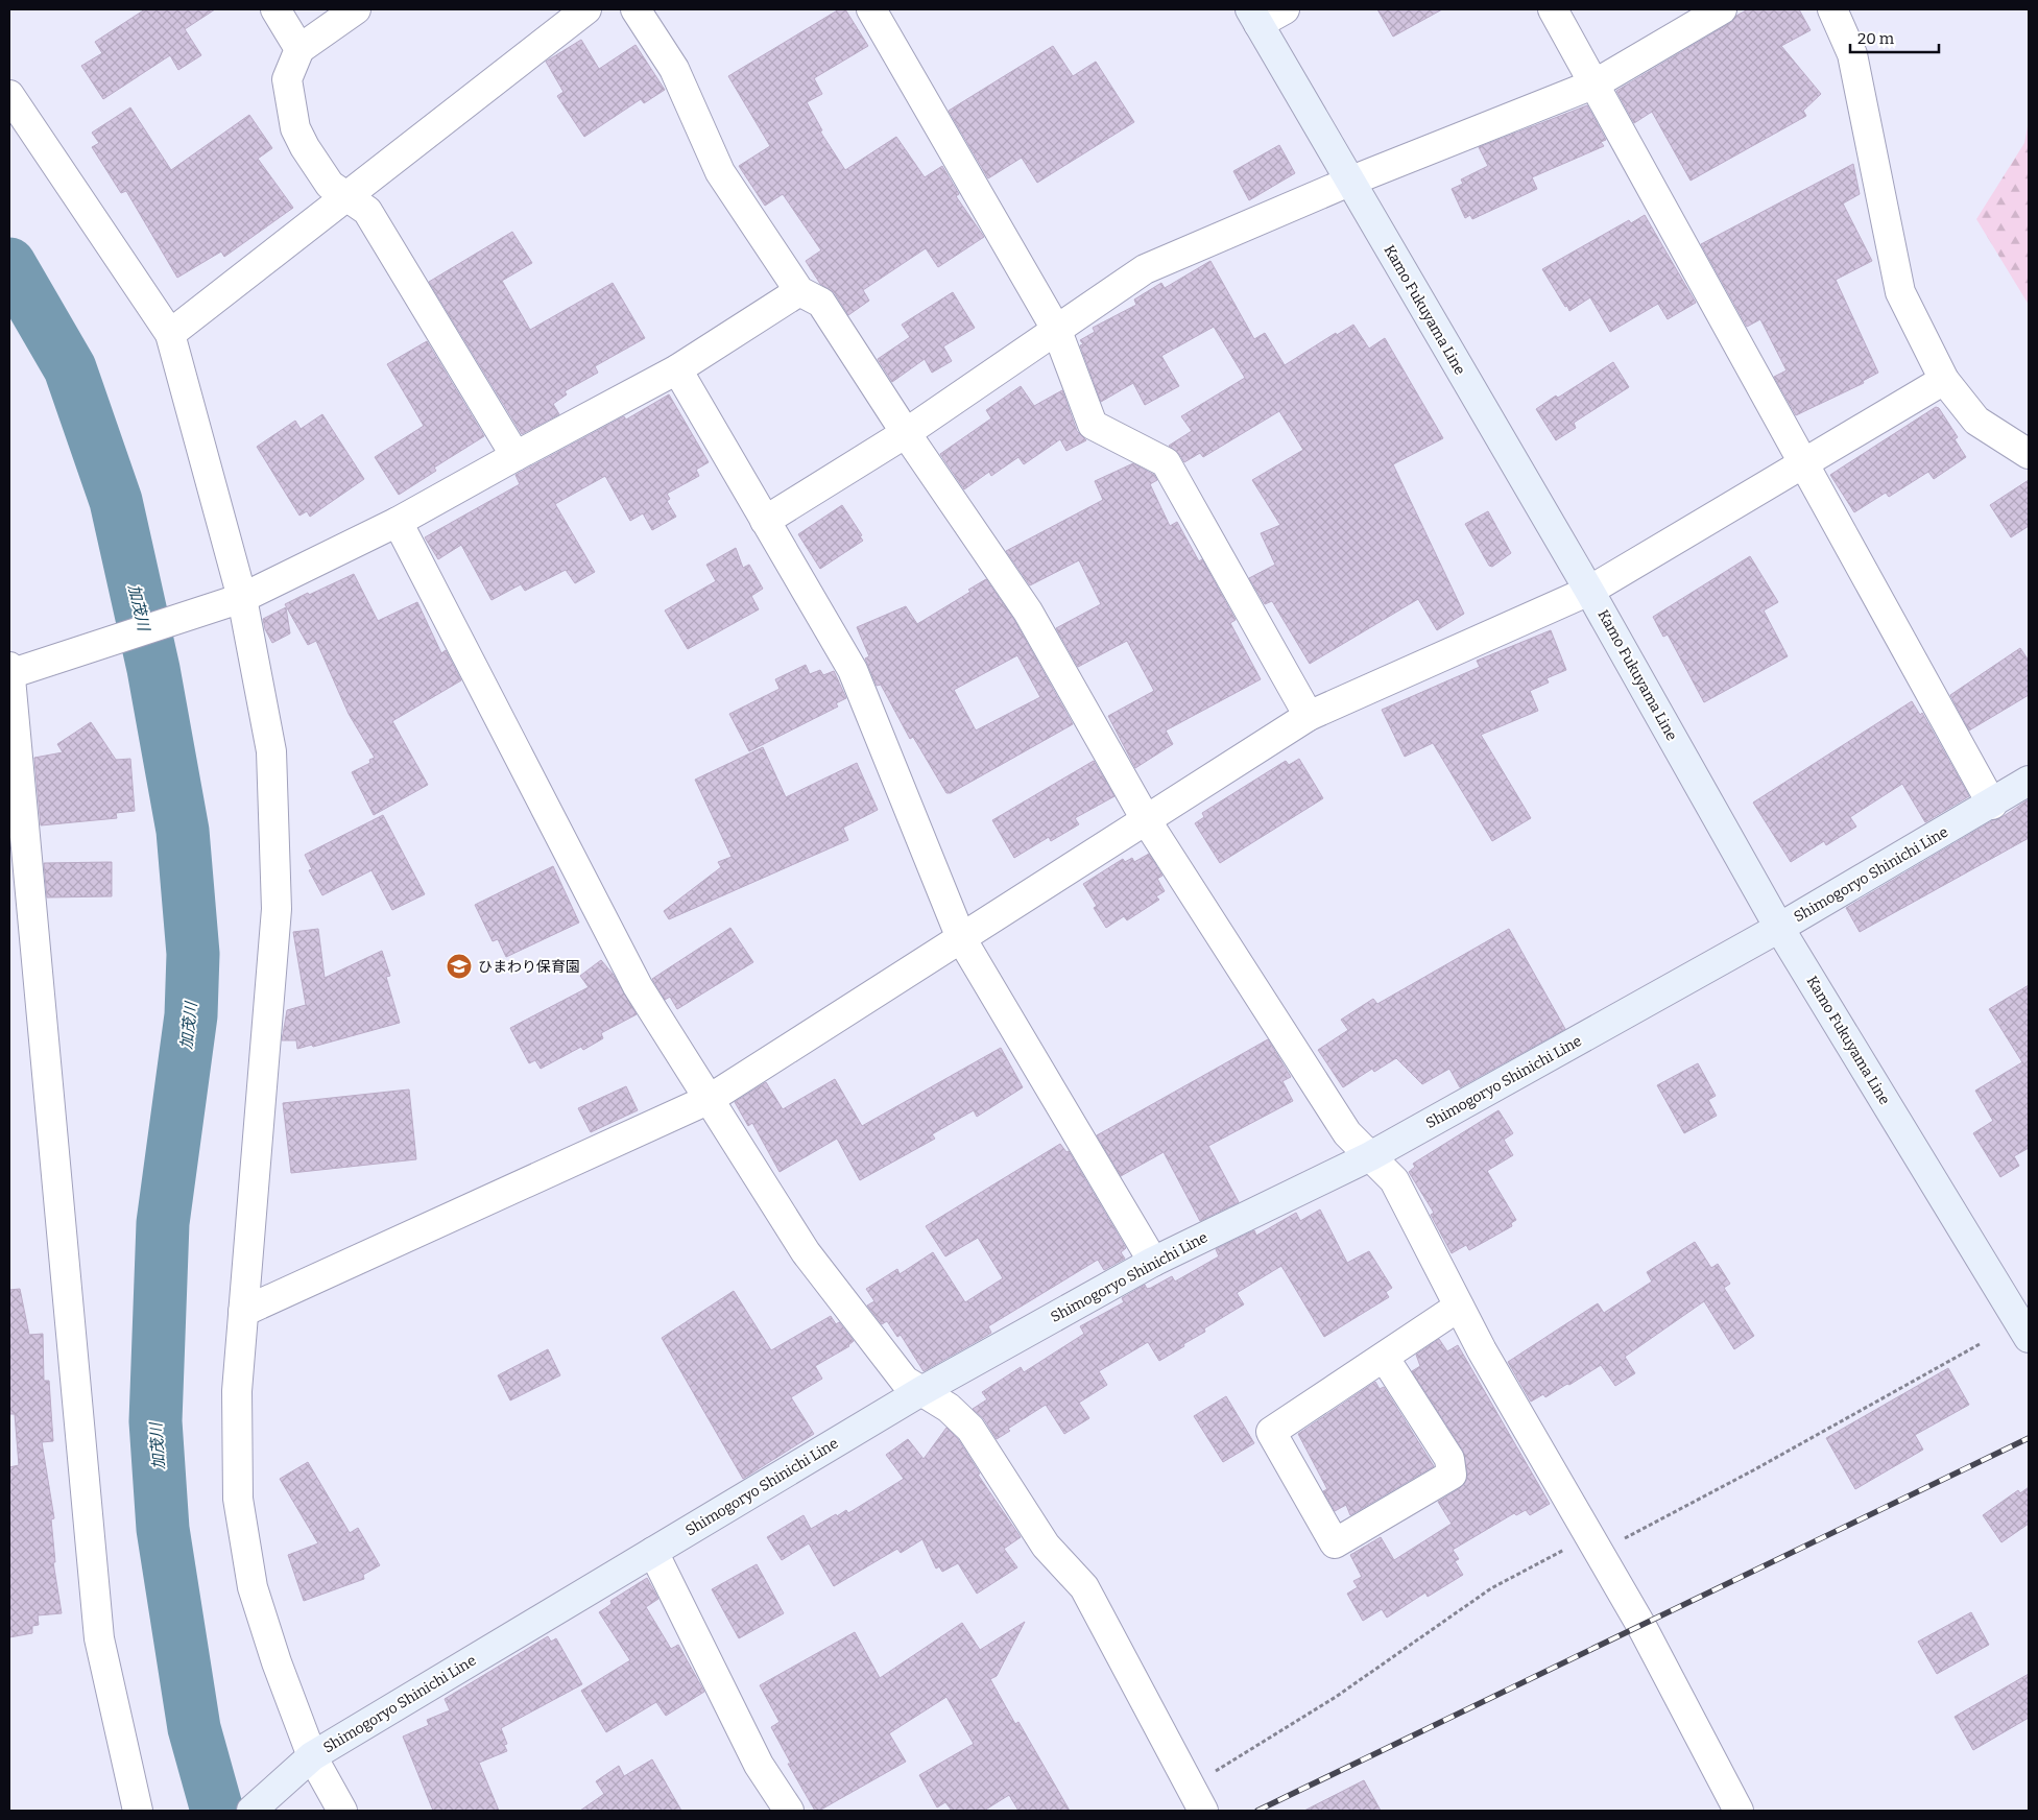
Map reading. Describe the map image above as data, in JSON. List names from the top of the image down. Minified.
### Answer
{"streets":{"main road":["Kamo Fukuyama Line","Shimogoryo Shinichi Line"]},"crossings":[["Kamo Fukuyama Line","Shimogoryo Shinichi Line"]],"water":["加茂川"],"places":{"school or university":["ひまわり保育園"]},"scale_bar":"20 m"}
